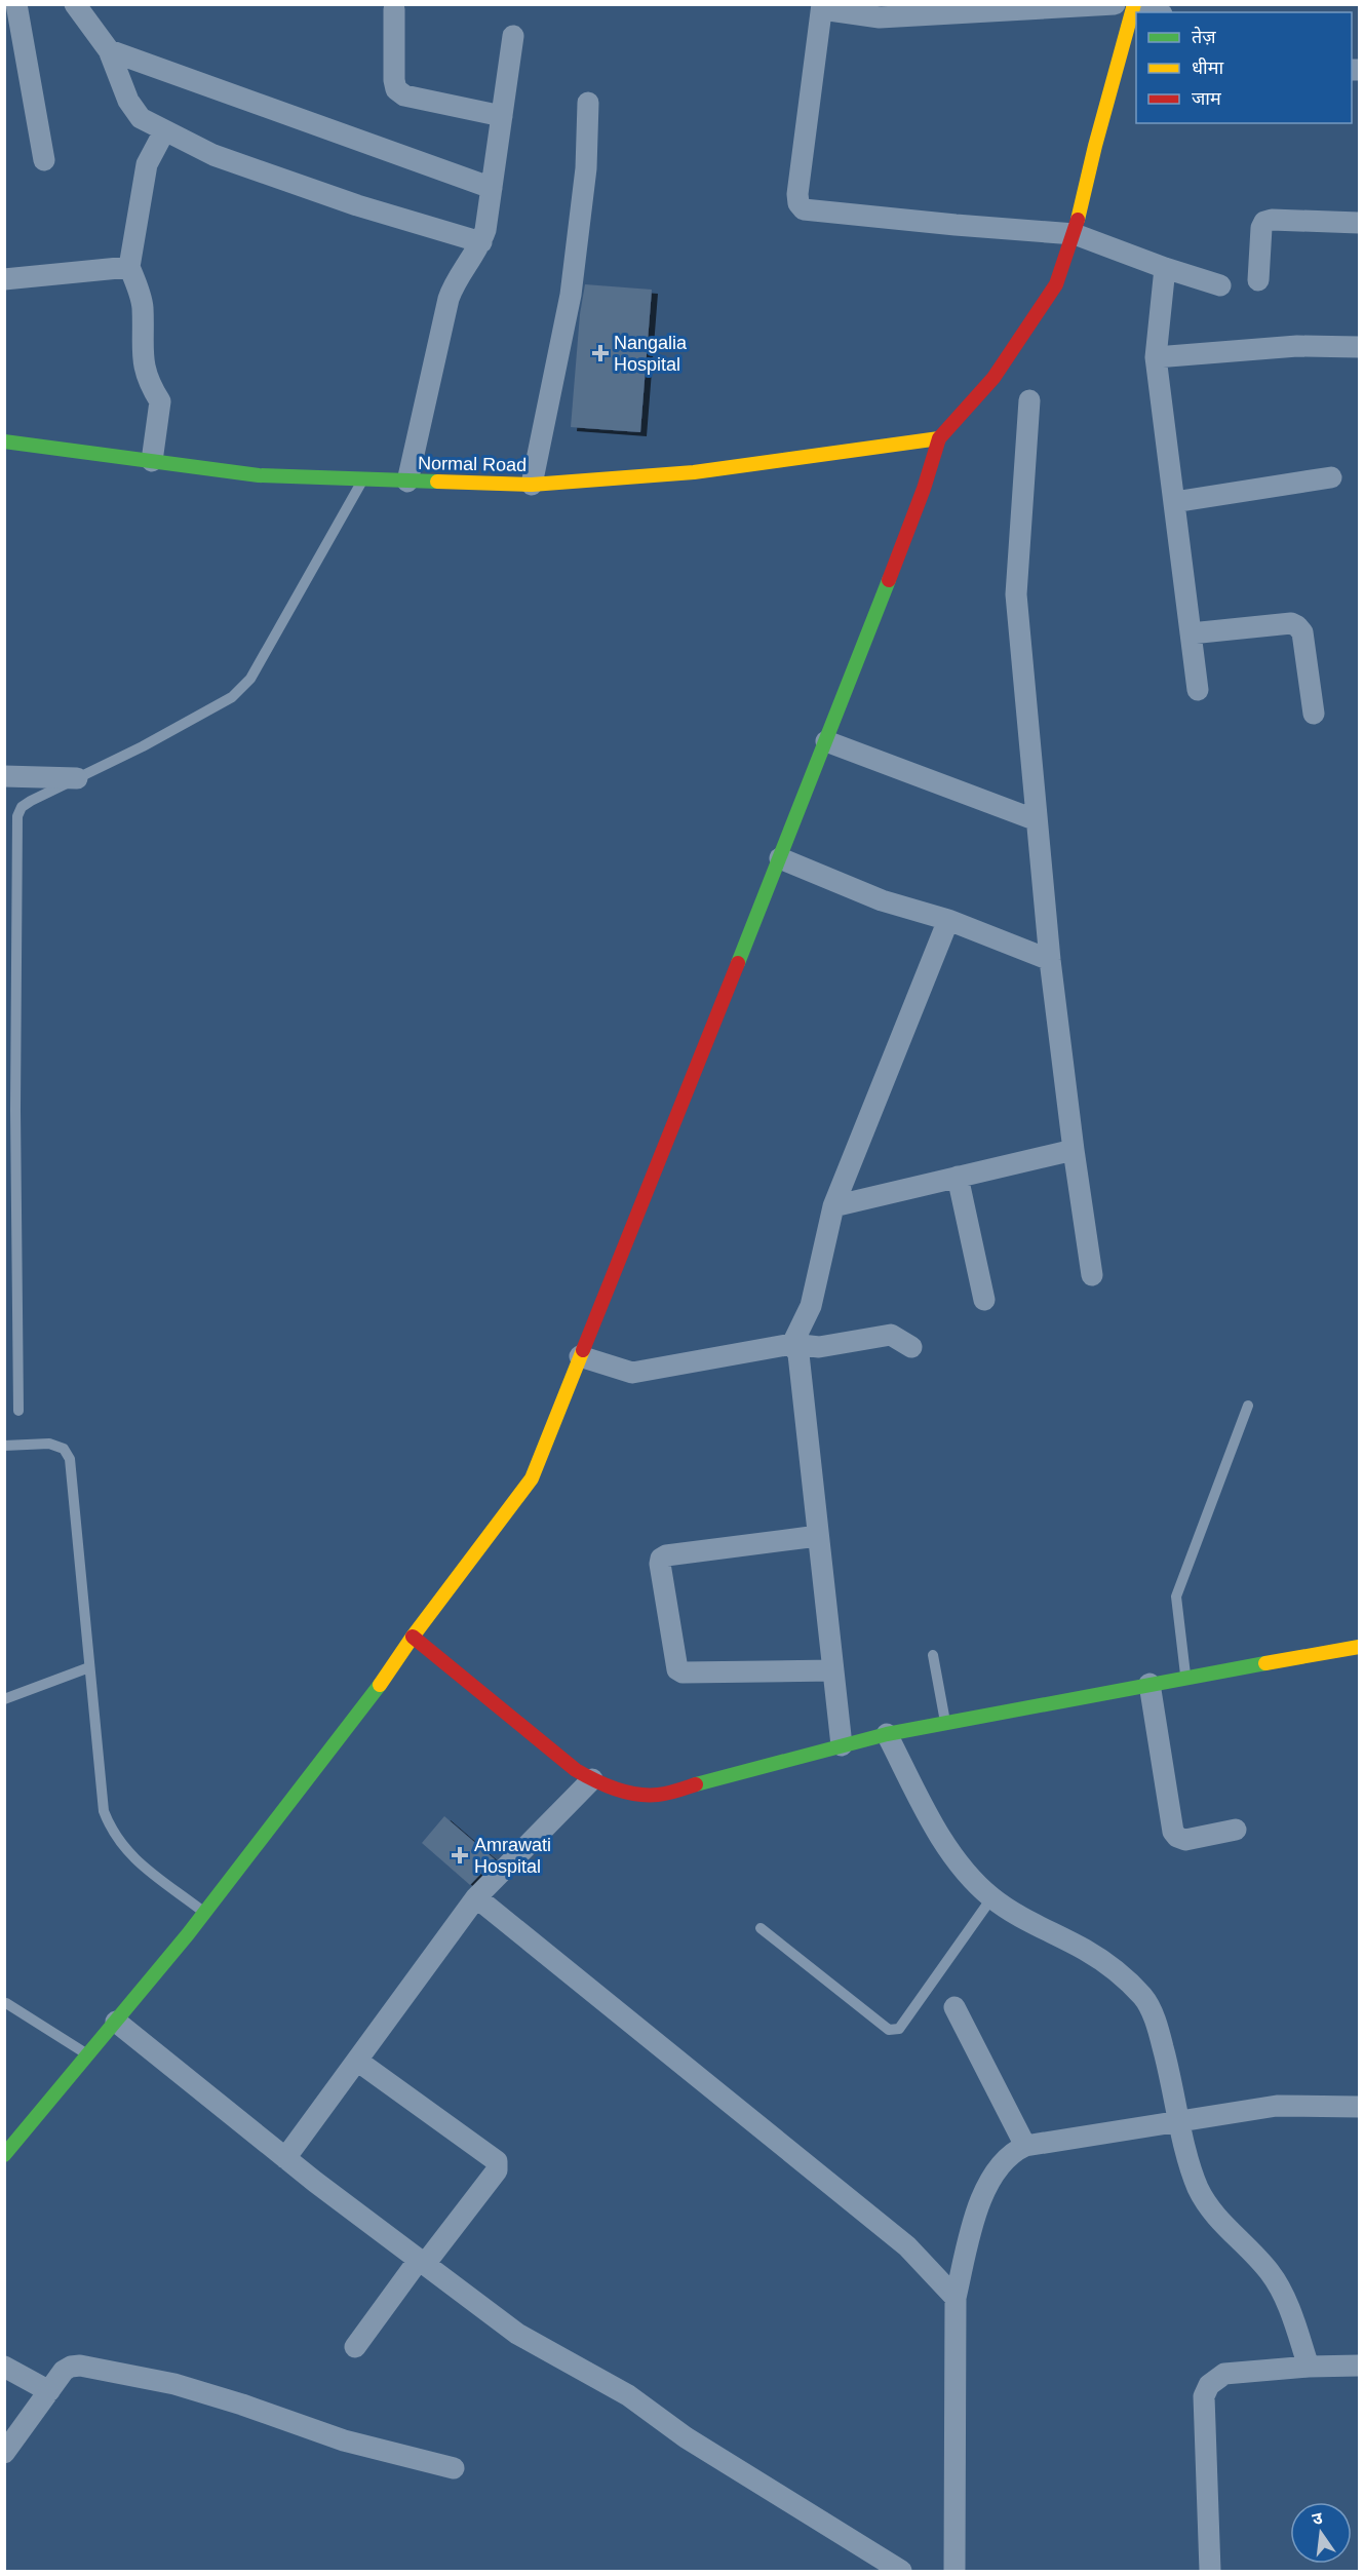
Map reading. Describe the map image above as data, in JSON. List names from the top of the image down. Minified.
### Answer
{"streets":{"main road":["Normal Road"]},"places":{"health":["Nangalia Hospital","Amrawati Hospital"]},"legend":["तेज़","धीमा","जाम"],"north":"top"}
